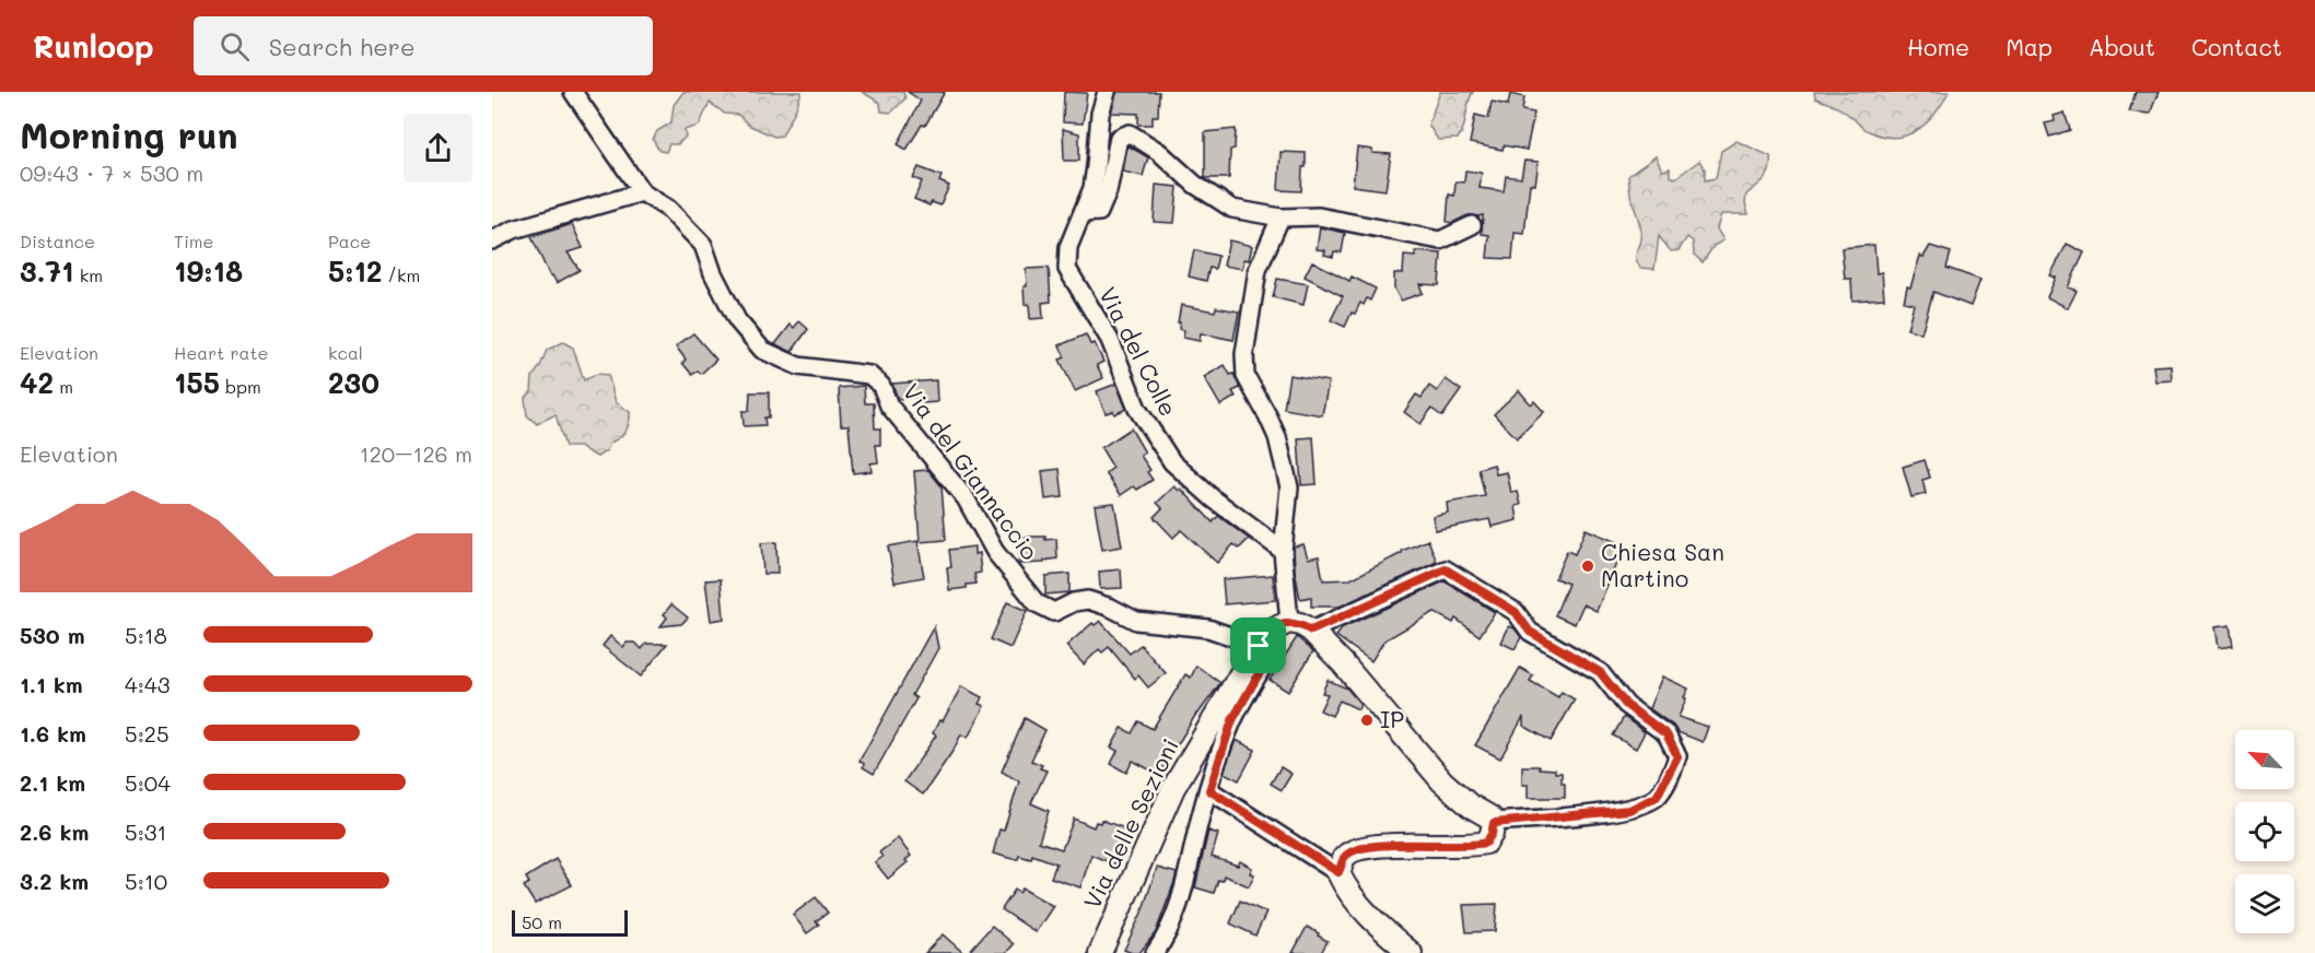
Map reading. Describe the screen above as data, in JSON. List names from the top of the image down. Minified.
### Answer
{"streets":{"street":["Via del Colle","Via del Giannaccio","Via delle Sezioni"]},"crossings":[["Via del Giannaccio","Via delle Sezioni"]],"places":["Chiesa San Martino","IP"],"scale_bar":"50 m","north":"top left","page":{"header":"Runloop","search":"Search here","nav":["Home","Map","About","Contact"],"heading":["Morning run","09:43 · 7 × 530 m"],"stats":[["Distance","3.71 km"],["Time","19:18"],["Pace","5:12 /km"],["Elevation","42 m"],["Heart rate","155 bpm"],["kcal","230"]],"chart":["Elevation","120–126 m"],"list":[{"name":"530 m","note":"5:18"},{"name":"1.1 km","note":"4:43"},{"name":"1.6 km","note":"5:25"},{"name":"2.1 km","note":"5:04"},{"name":"2.6 km","note":"5:31"},{"name":"3.2 km","note":"5:10"}],"scale":"50 m"}}
